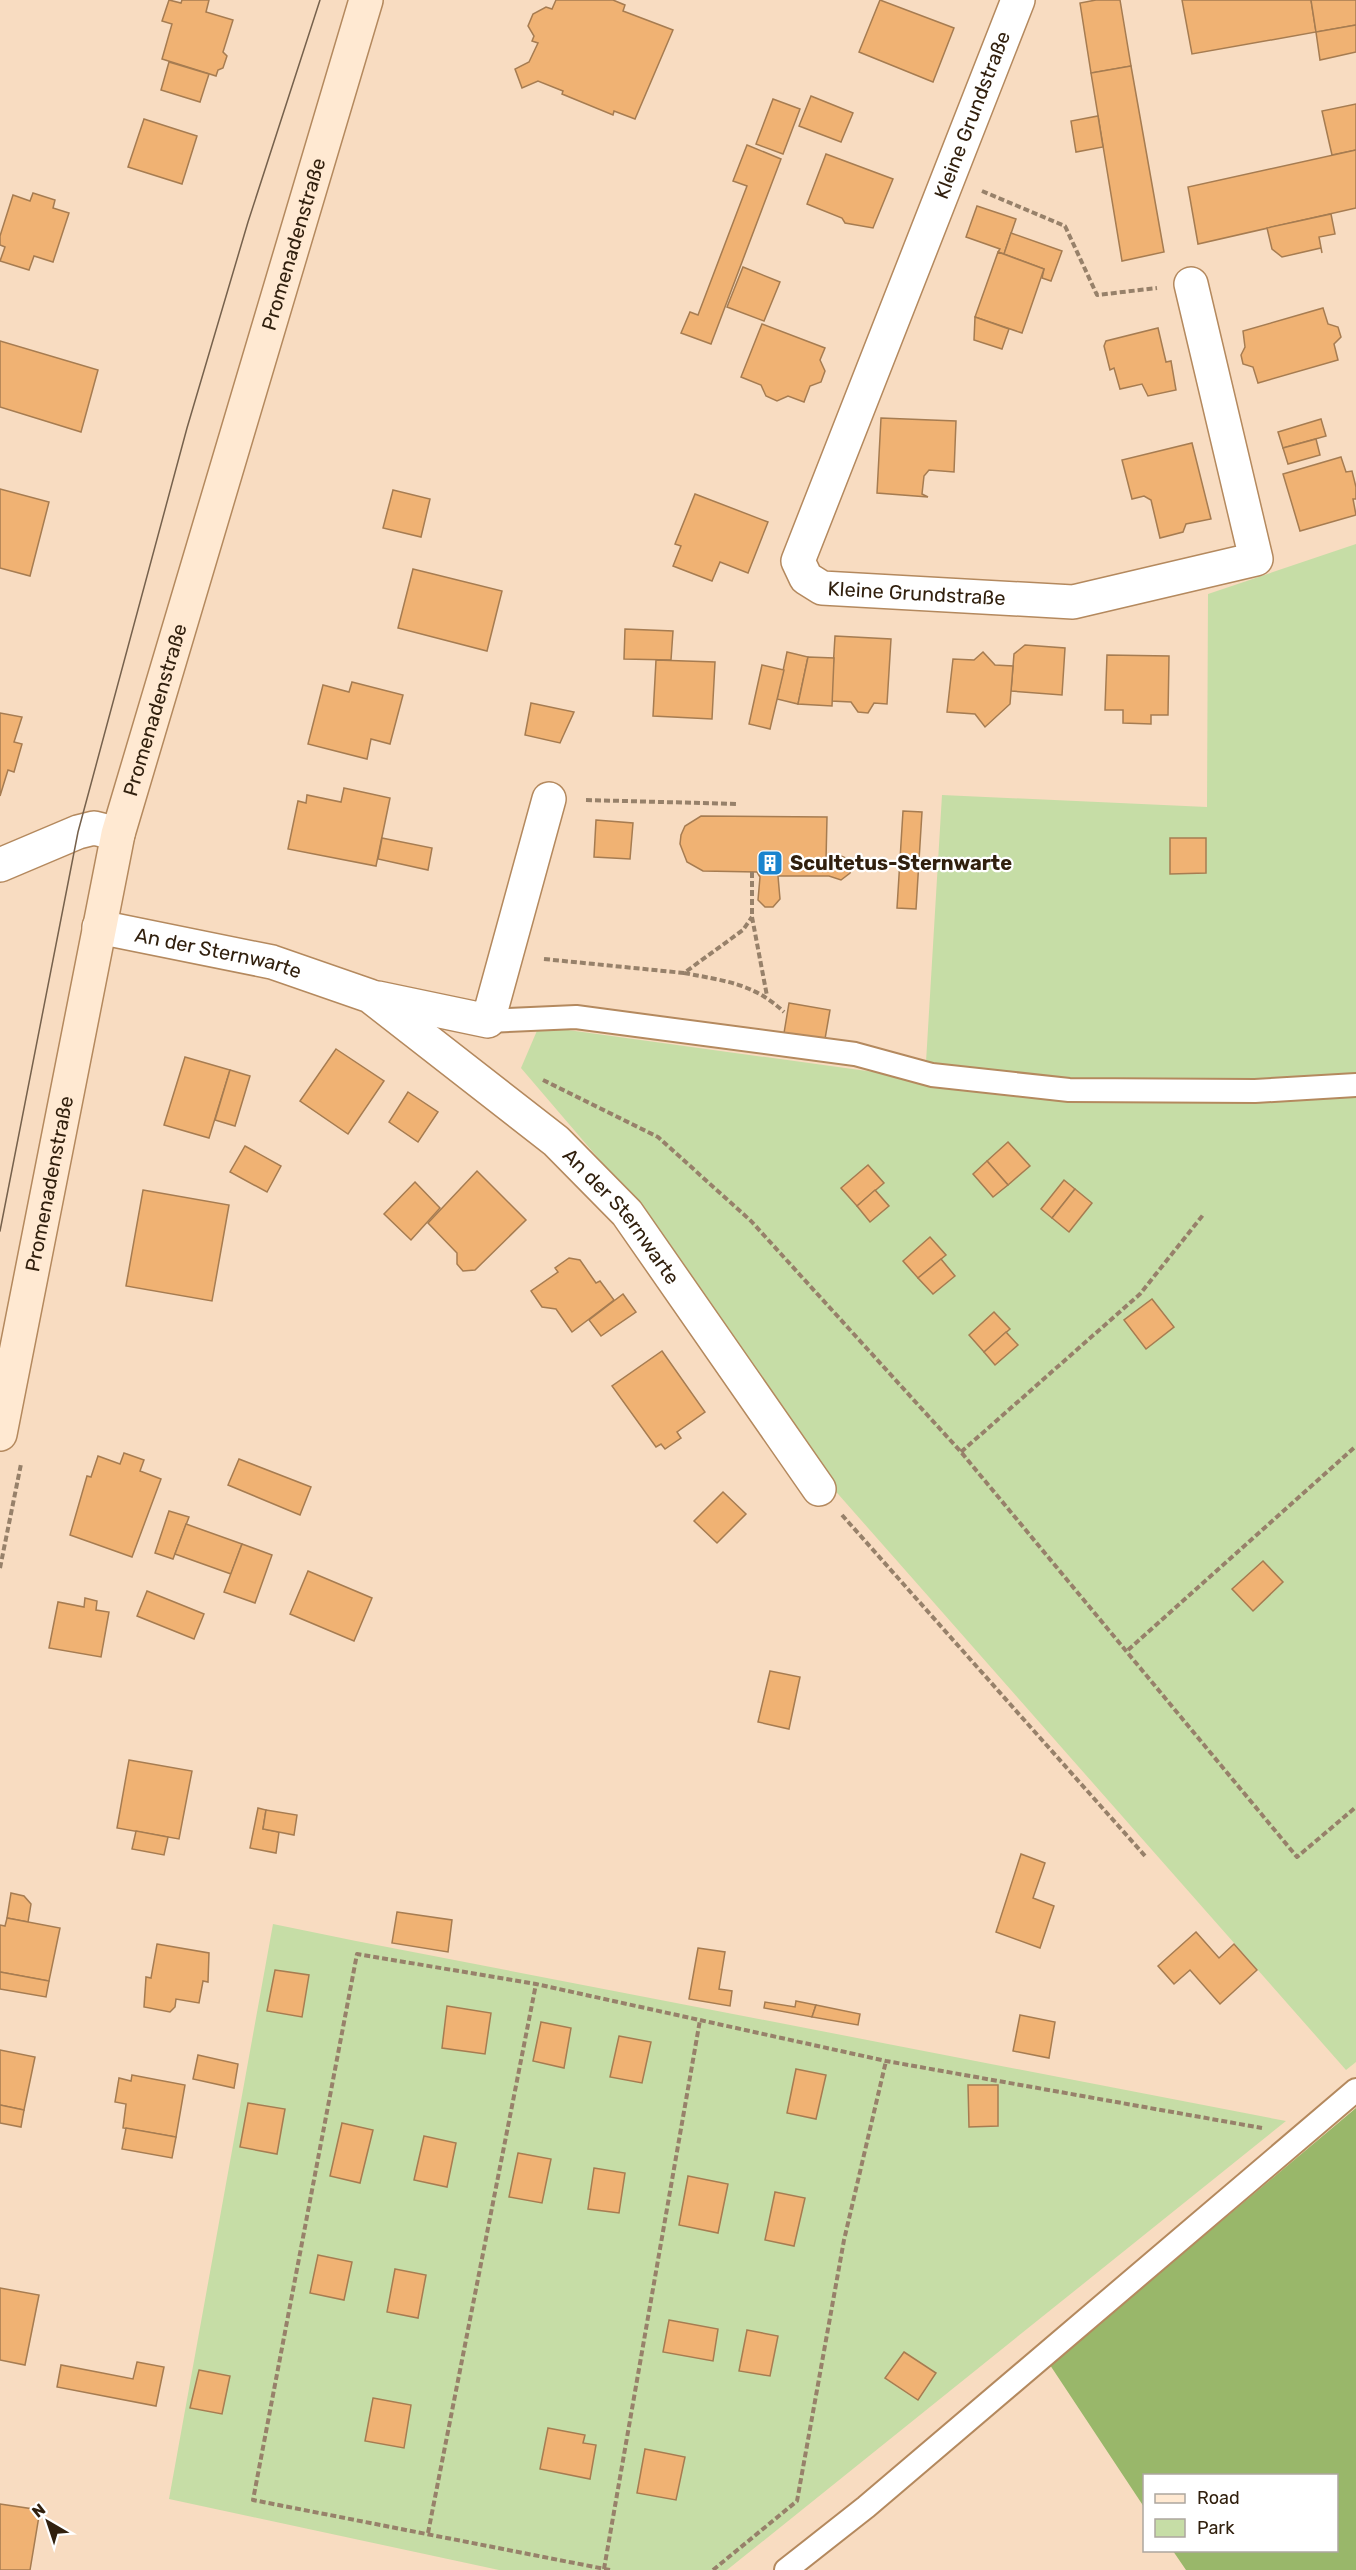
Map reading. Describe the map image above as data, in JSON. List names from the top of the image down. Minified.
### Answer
{"streets":{"main road":["Promenadenstraße"],"street":["Kleine Grundstraße","An der Sternwarte"]},"crossings":[["Promenadenstraße","An der Sternwarte"]],"places":{"building":["Scultetus-Sternwarte"]},"legend":["Road","Park"],"north":"top left"}
